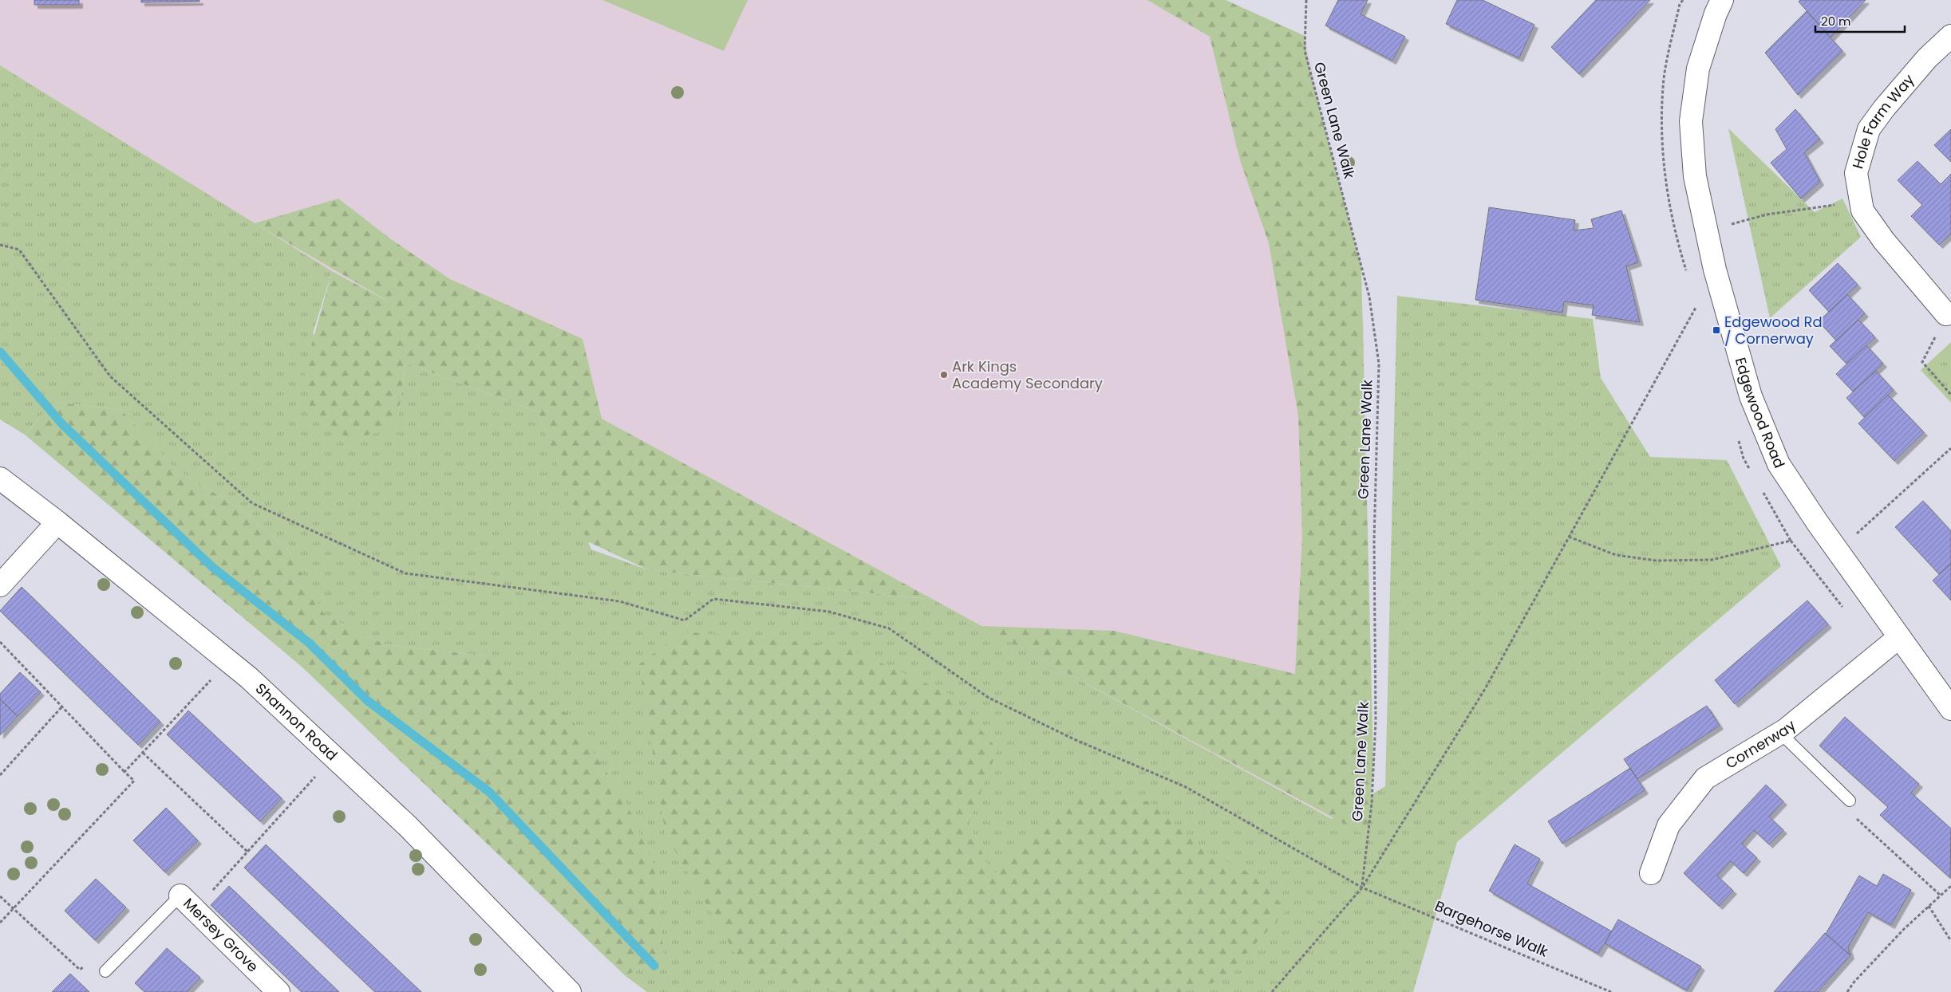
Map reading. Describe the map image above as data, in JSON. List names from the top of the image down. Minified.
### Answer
{"streets":{"street":["Hole Farm Way","Edgewood Road","Shannon Road","Cornerway","Mersey Grove"],"path":["Green Lane Walk","Bargehorse Walk"]},"crossings":[["Green Lane Walk","Bargehorse Walk"],["Edgewood Road","Cornerway"]],"places":{"transit":["Edgewood Rd / Cornerway"],"other":["Ark Kings Academy Secondary"]},"scale_bar":"20 m"}
